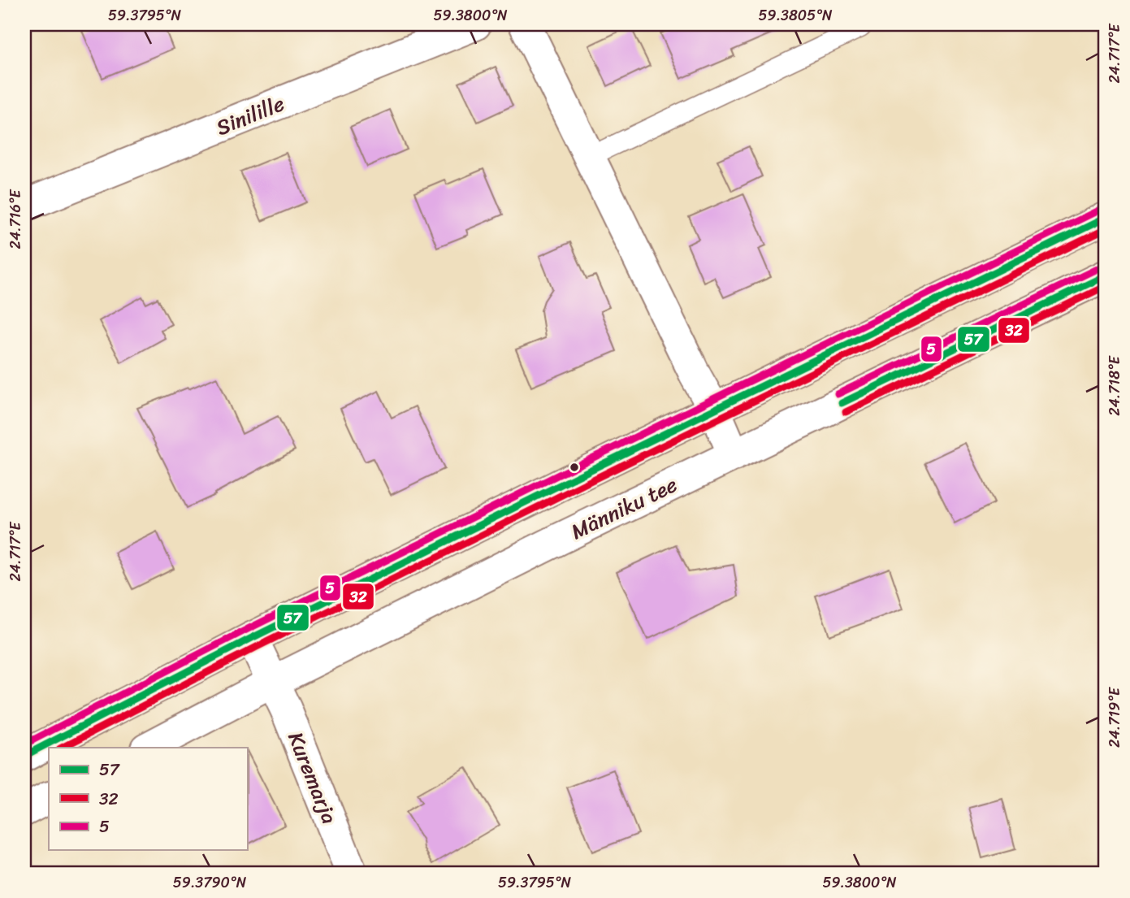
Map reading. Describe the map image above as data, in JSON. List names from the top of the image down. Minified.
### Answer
{"streets":{"street":["Sinilille","Männiku tee","Kuremarja"]},"crossings":[["Männiku tee","Kuremarja"]],"lines":["transit line 5","transit line 57","transit line 32"],"legend":["57","32","5"],"coordinates":["59.3795°N","59.3800°N","59.3805°N","24.717°E","24.716°E","24.718°E","24.719°E","59.3790°N"]}
